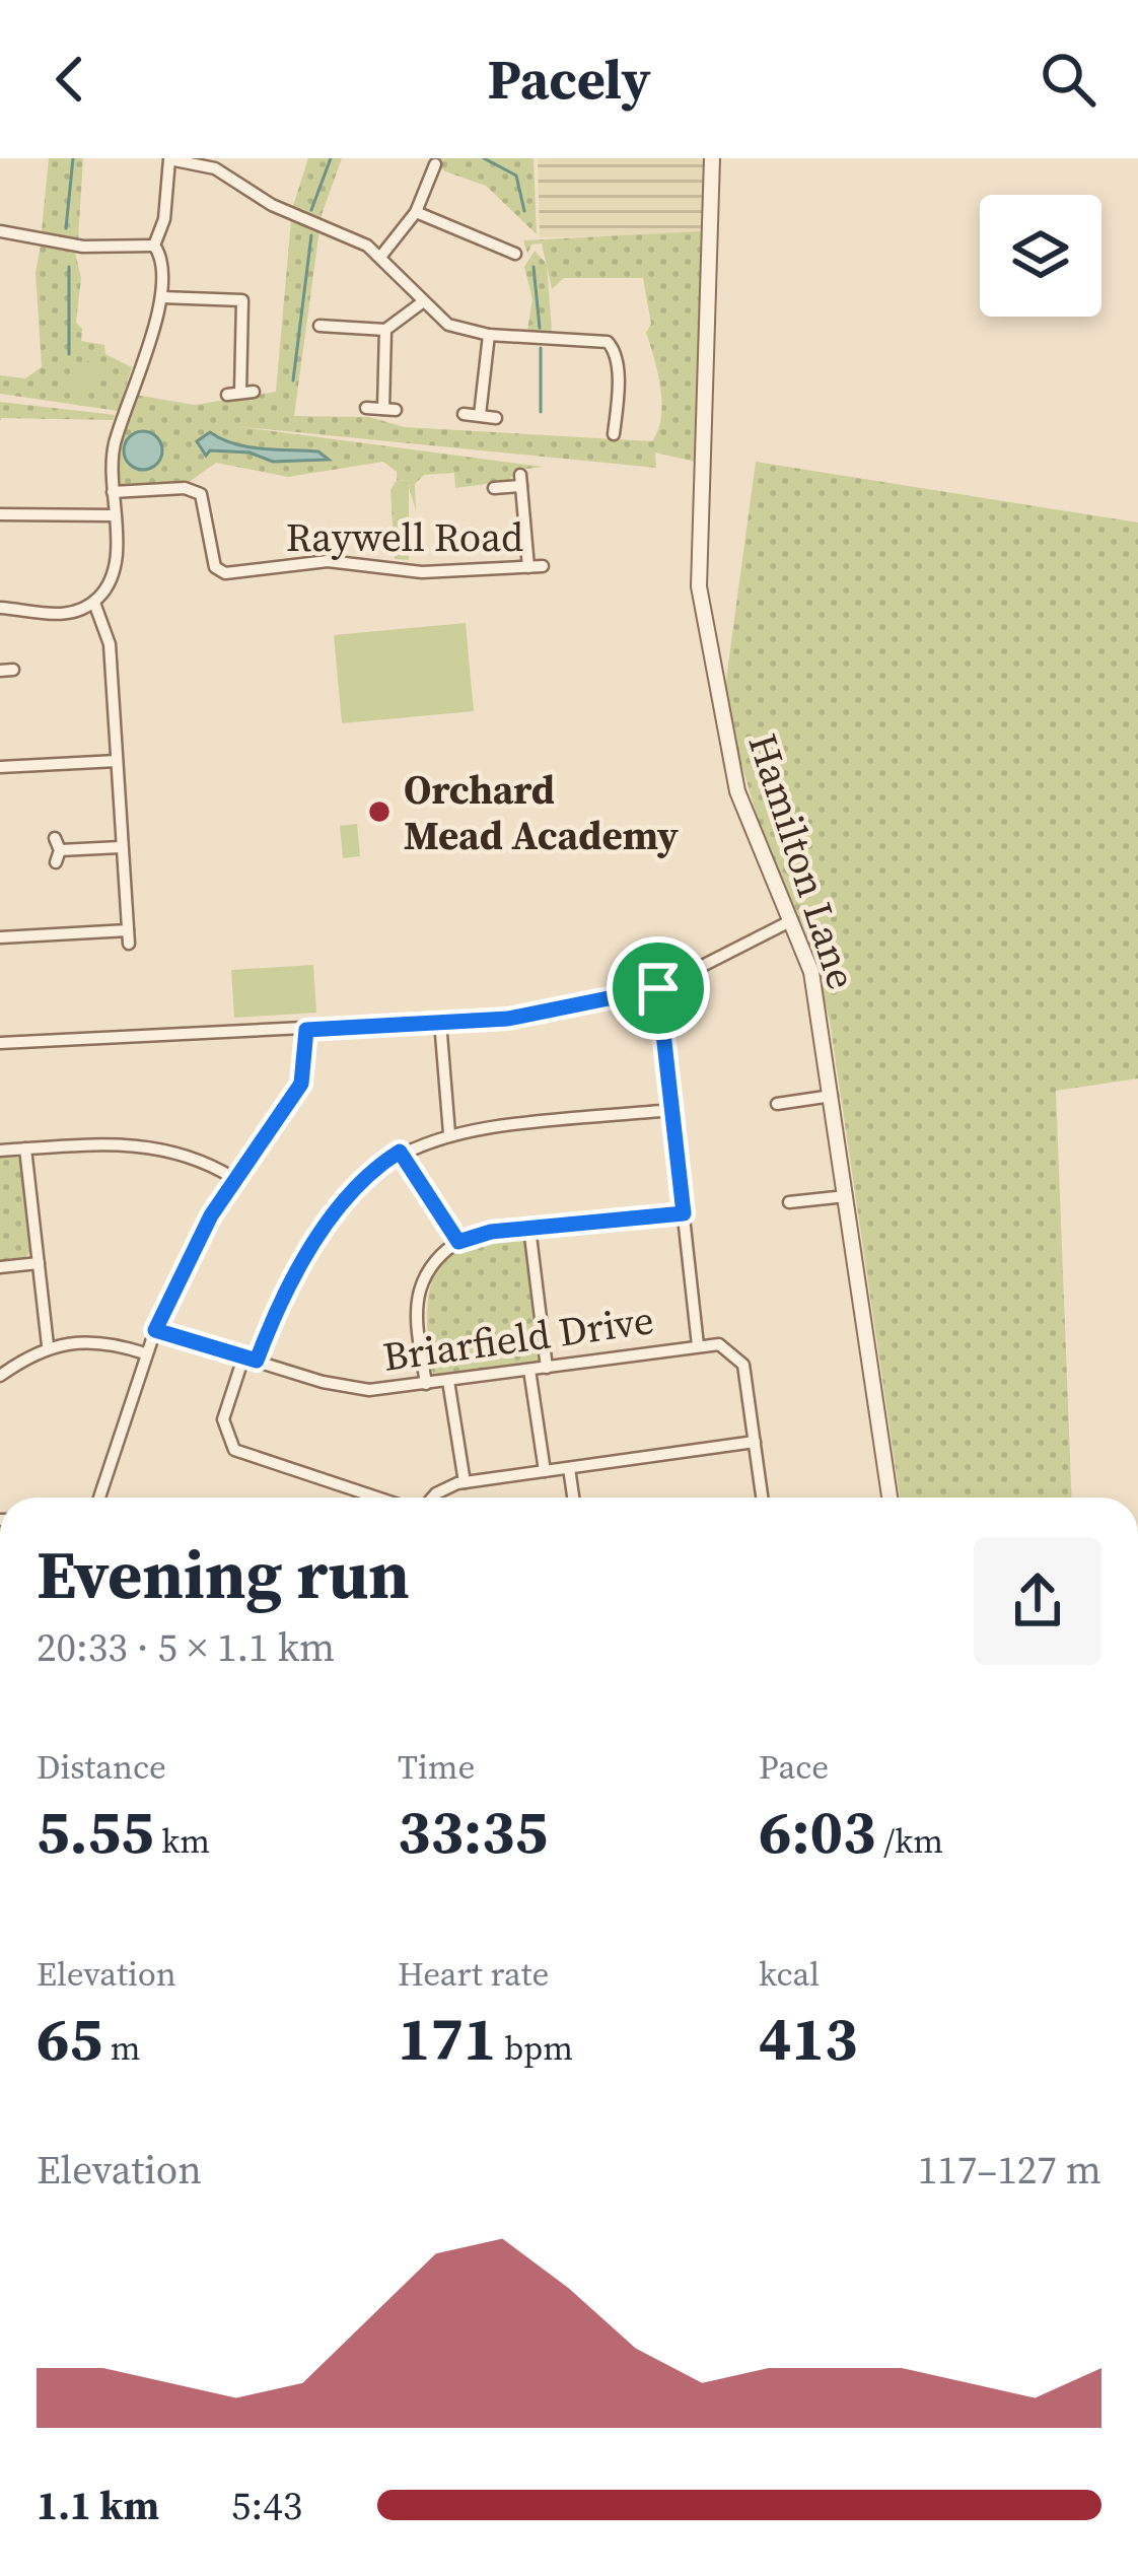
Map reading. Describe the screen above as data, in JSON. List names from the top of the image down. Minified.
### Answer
{"streets":{"street":["Raywell Road","Hamilton Lane","Briarfield Drive"]},"places":["Orchard Mead Academy"],"page":{"header":"Pacely","heading":["Evening run","20:33 · 5 × 1.1 km"],"stats":[["Distance","5.55 km"],["Time","33:35"],["Pace","6:03 /km"],["Elevation","65 m"],["Heart rate","171 bpm"],["kcal","413"]],"chart":["Elevation","117–127 m"],"list":[{"name":"1.1 km","note":"5:43"}]}}
